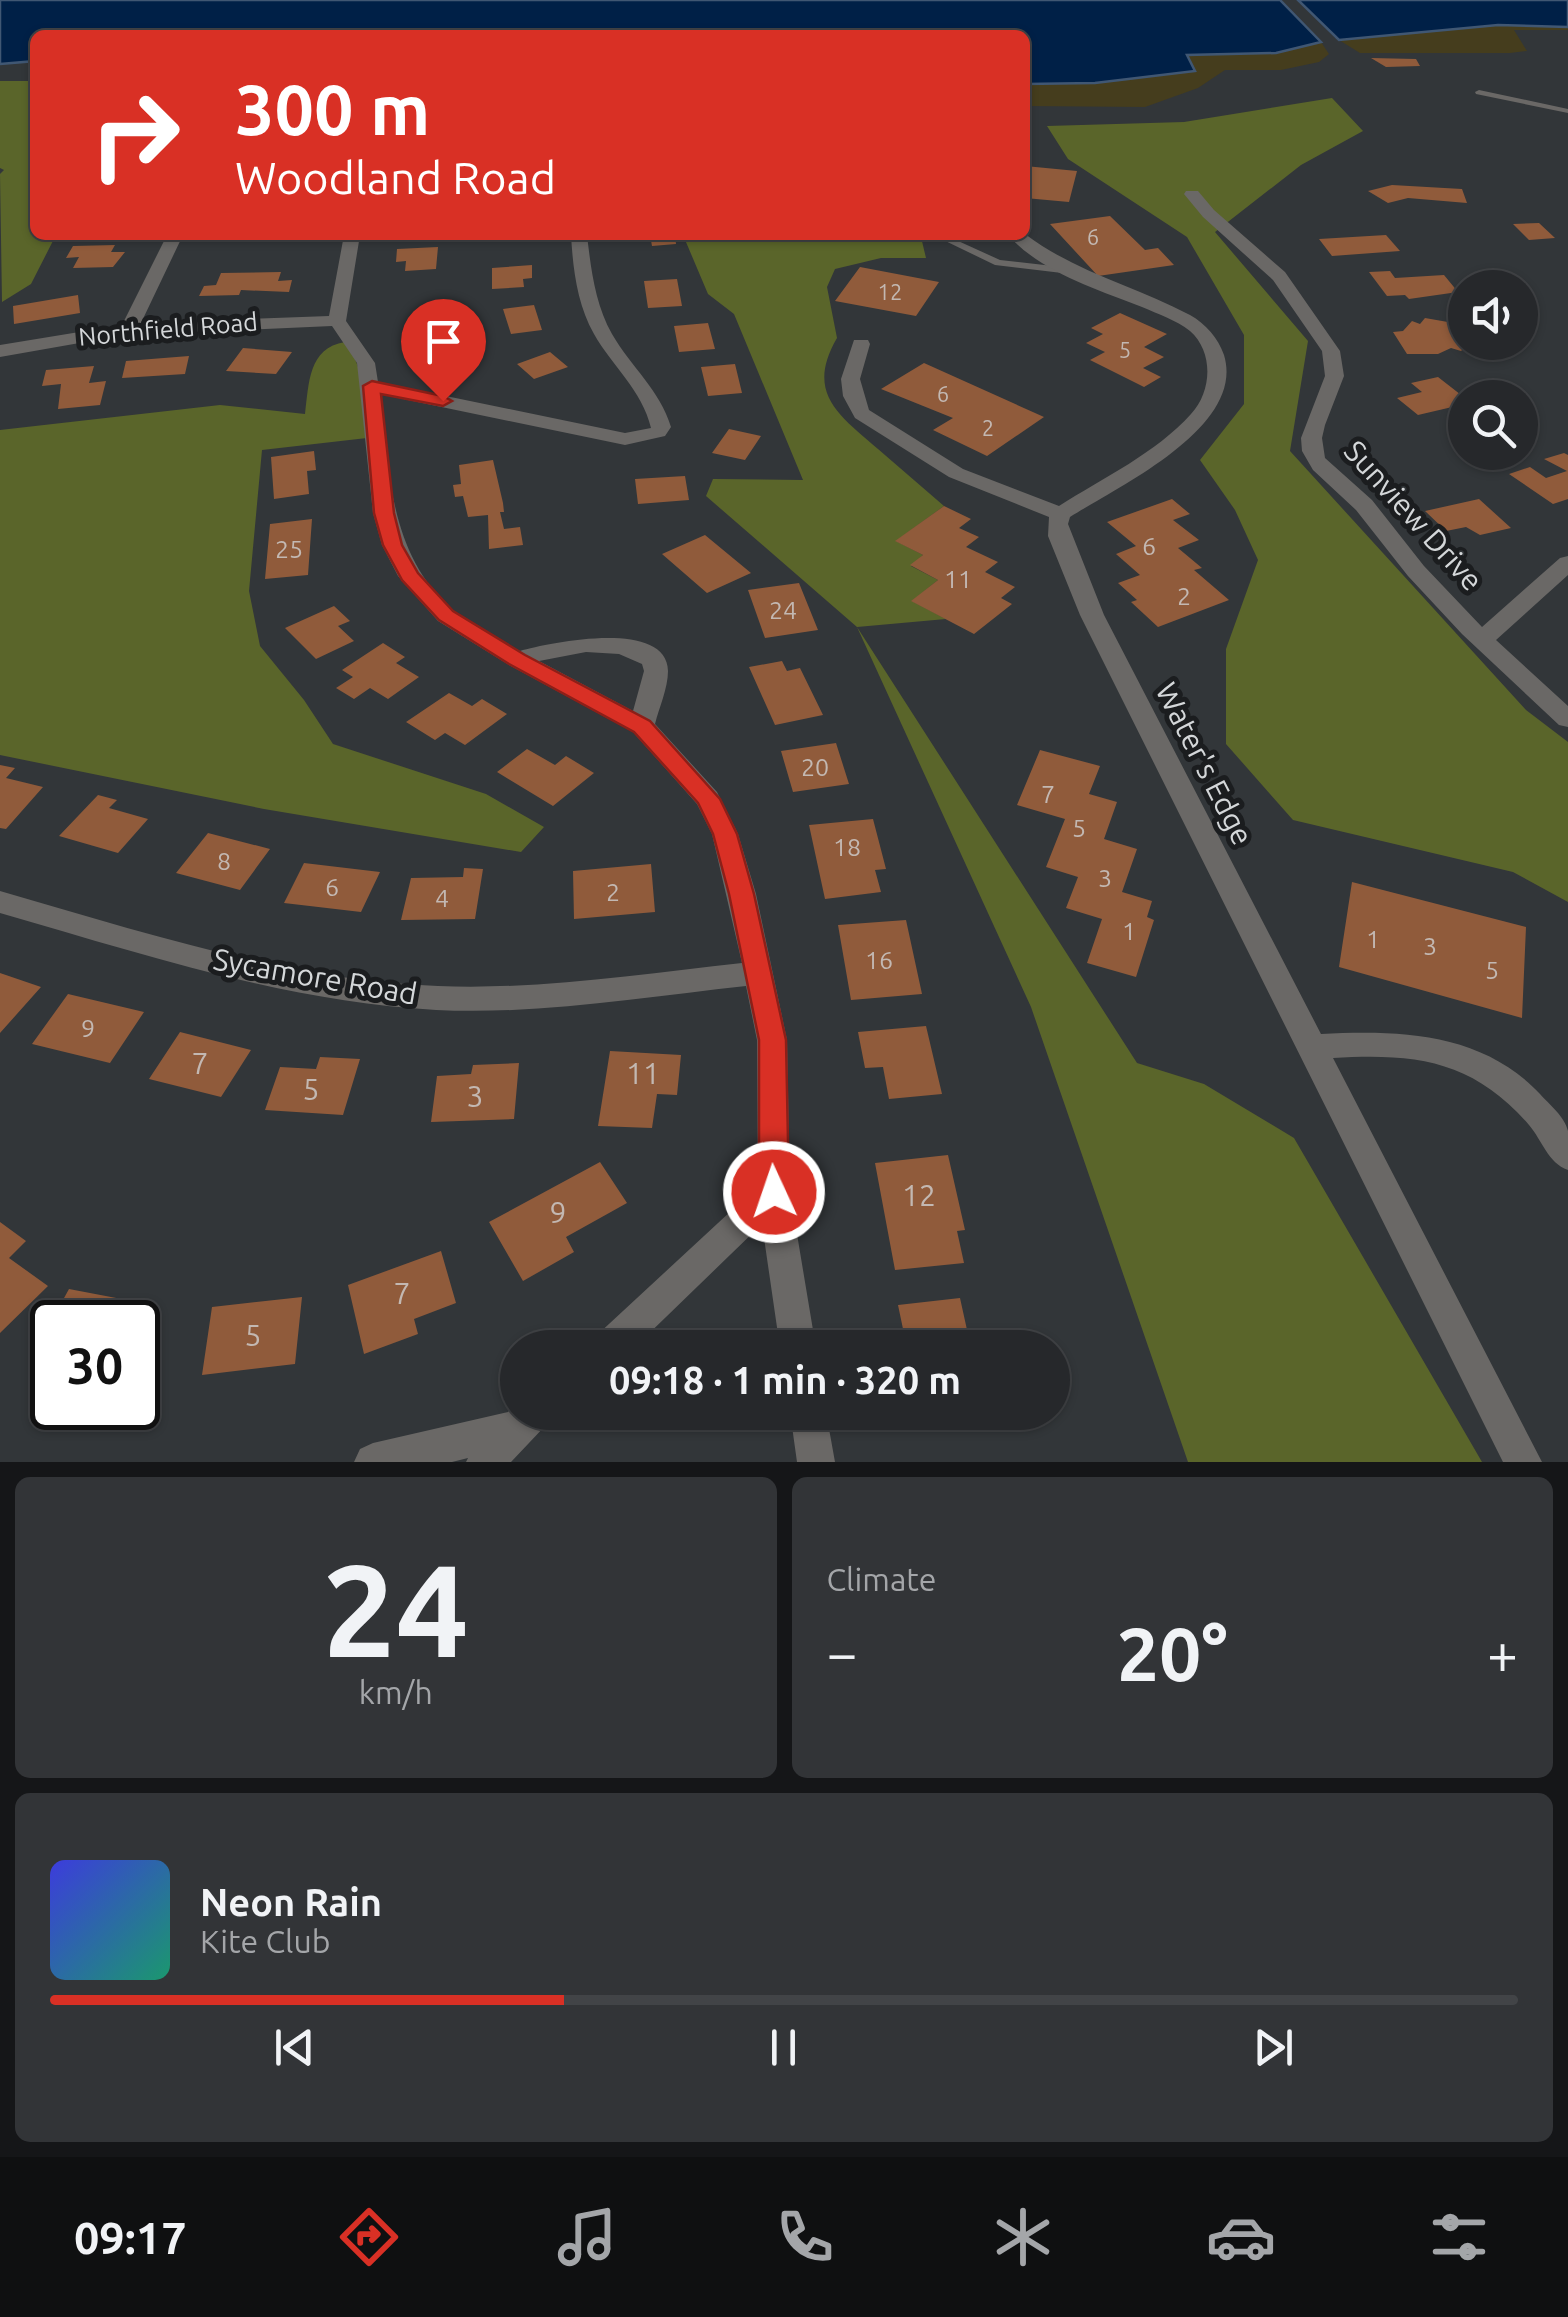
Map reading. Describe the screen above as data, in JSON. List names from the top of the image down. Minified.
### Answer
{"streets":{"street":["Northfield Road","Sunview Drive","Water's Edge","Sycamore Road"]},"house_numbers":["6","12","5","6","2","6","25","11","2","24","20","7","5","18","8","3","6","2","4","1","1","3","16","5","9","7","11","5","3","12","9","7","5"],"page":{"turn":["300 m","Woodland Road"],"limit":"30","trip":"09:18 · 1 min · 320 m","tile":[["24","km/h"],"Climate"],"heat":["−","20°","+"],"song":["Neon Rain","Kite Club"],"tabs":"09:17"}}
